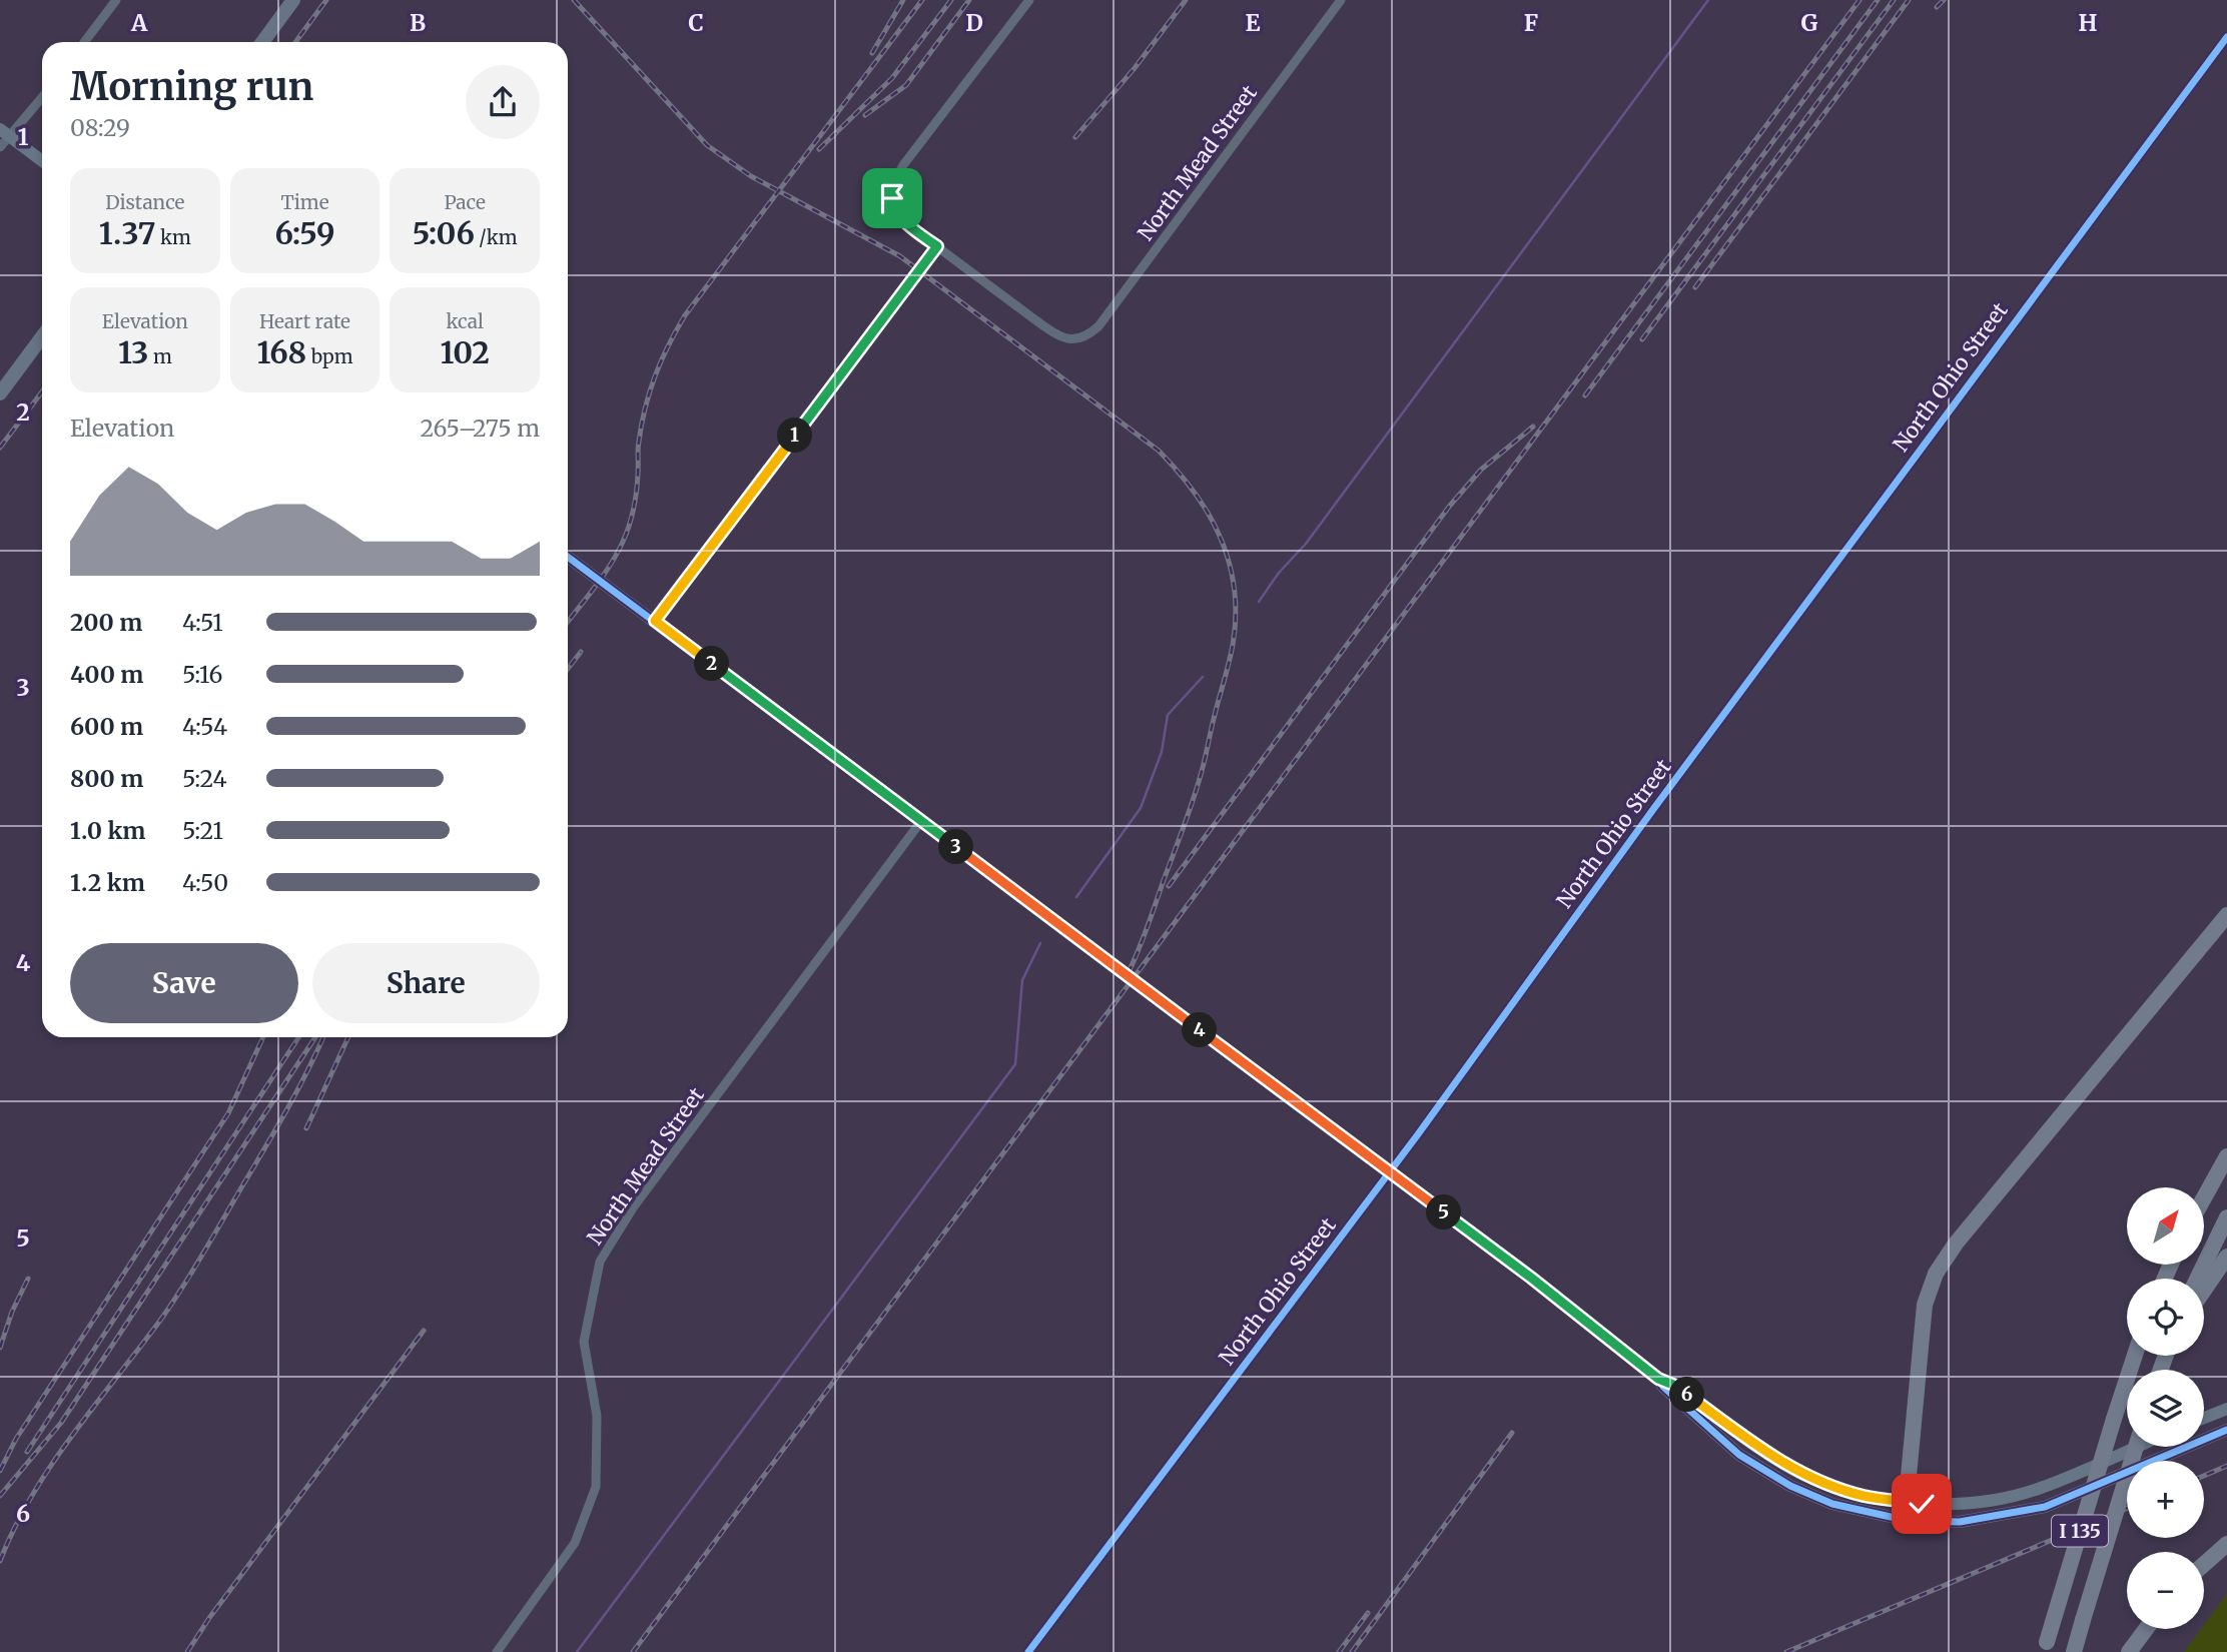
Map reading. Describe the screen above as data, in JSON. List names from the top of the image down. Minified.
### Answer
{"streets":{"highway":["I 135"],"street":["North Mead Street","North Ohio Street"]},"north":"top right","page":{"heading":["Morning run","08:29"],"stats":[["Distance","1.37 km"],["Time","6:59"],["Pace","5:06 /km"],["Elevation","13 m"],["Heart rate","168 bpm"],["kcal","102"]],"chart":["Elevation","265–275 m"],"pins":["1","2","3","4","5","6"],"list":[{"name":"200 m","note":"4:51"},{"name":"400 m","note":"5:16"},{"name":"600 m","note":"4:54"},{"name":"800 m","note":"5:24"},{"name":"1.0 km","note":"5:21"},{"name":"1.2 km","note":"4:50"}],"buttons":["Save","Share"],"map_buttons":["+","−"]},"grid":{"columns":["A","B","C","D","E","F","G","H"],"rows":["1","2","3","4","5","6"]}}
